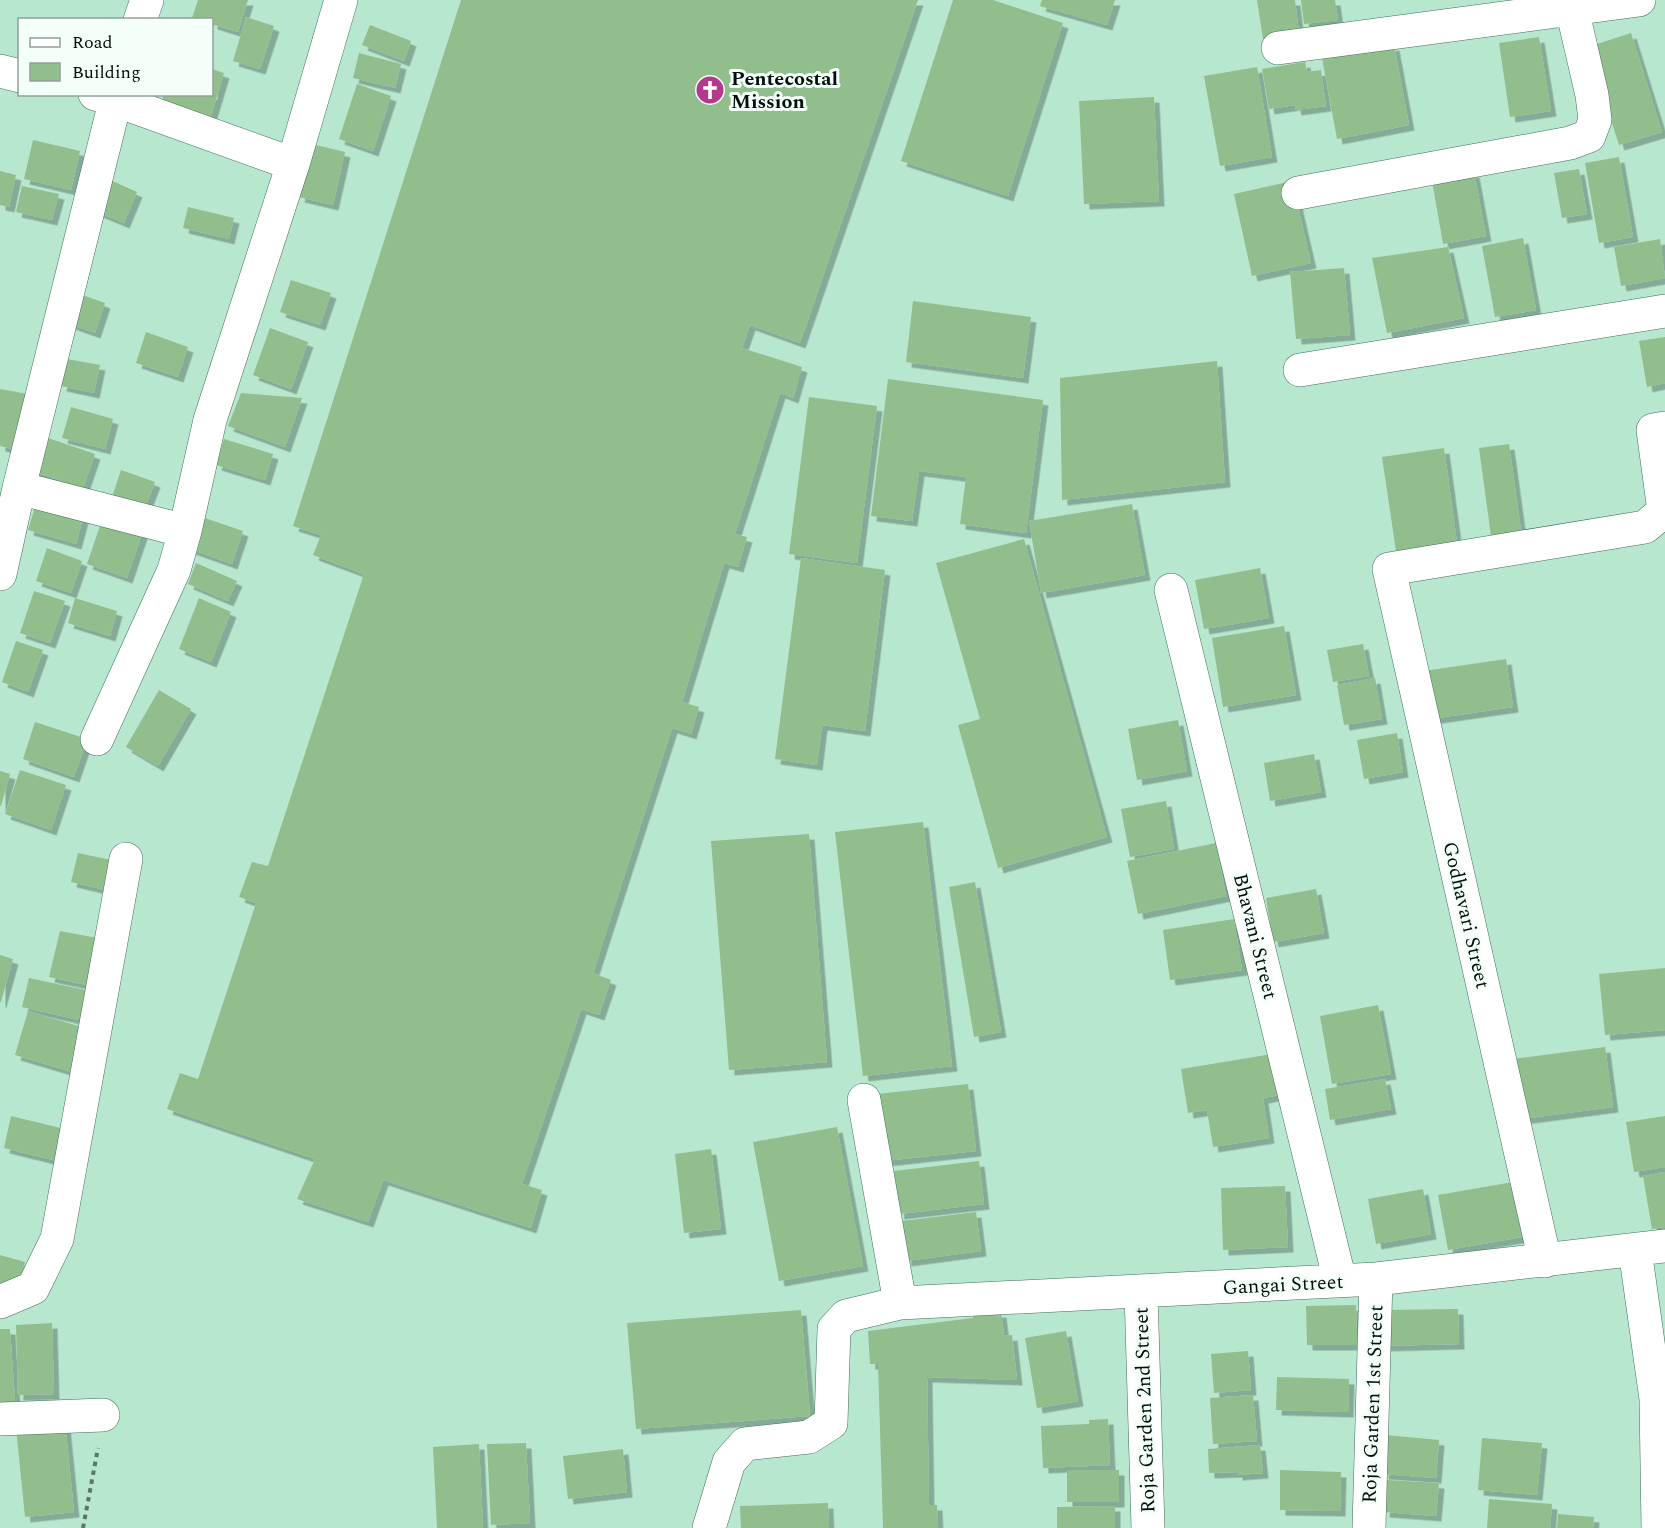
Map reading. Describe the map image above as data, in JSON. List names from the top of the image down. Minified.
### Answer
{"streets":{"street":["Godhavari Street","Bhavani Street","Gangai Street","Roja Garden 1st Street","Roja Garden 2nd Street"]},"crossings":[["Godhavari Street","Gangai Street"],["Bhavani Street","Gangai Street"],["Gangai Street","Roja Garden 1st Street"],["Gangai Street","Roja Garden 2nd Street"]],"places":{"church":["Pentecostal Mission"]},"legend":["Road","Building"]}
